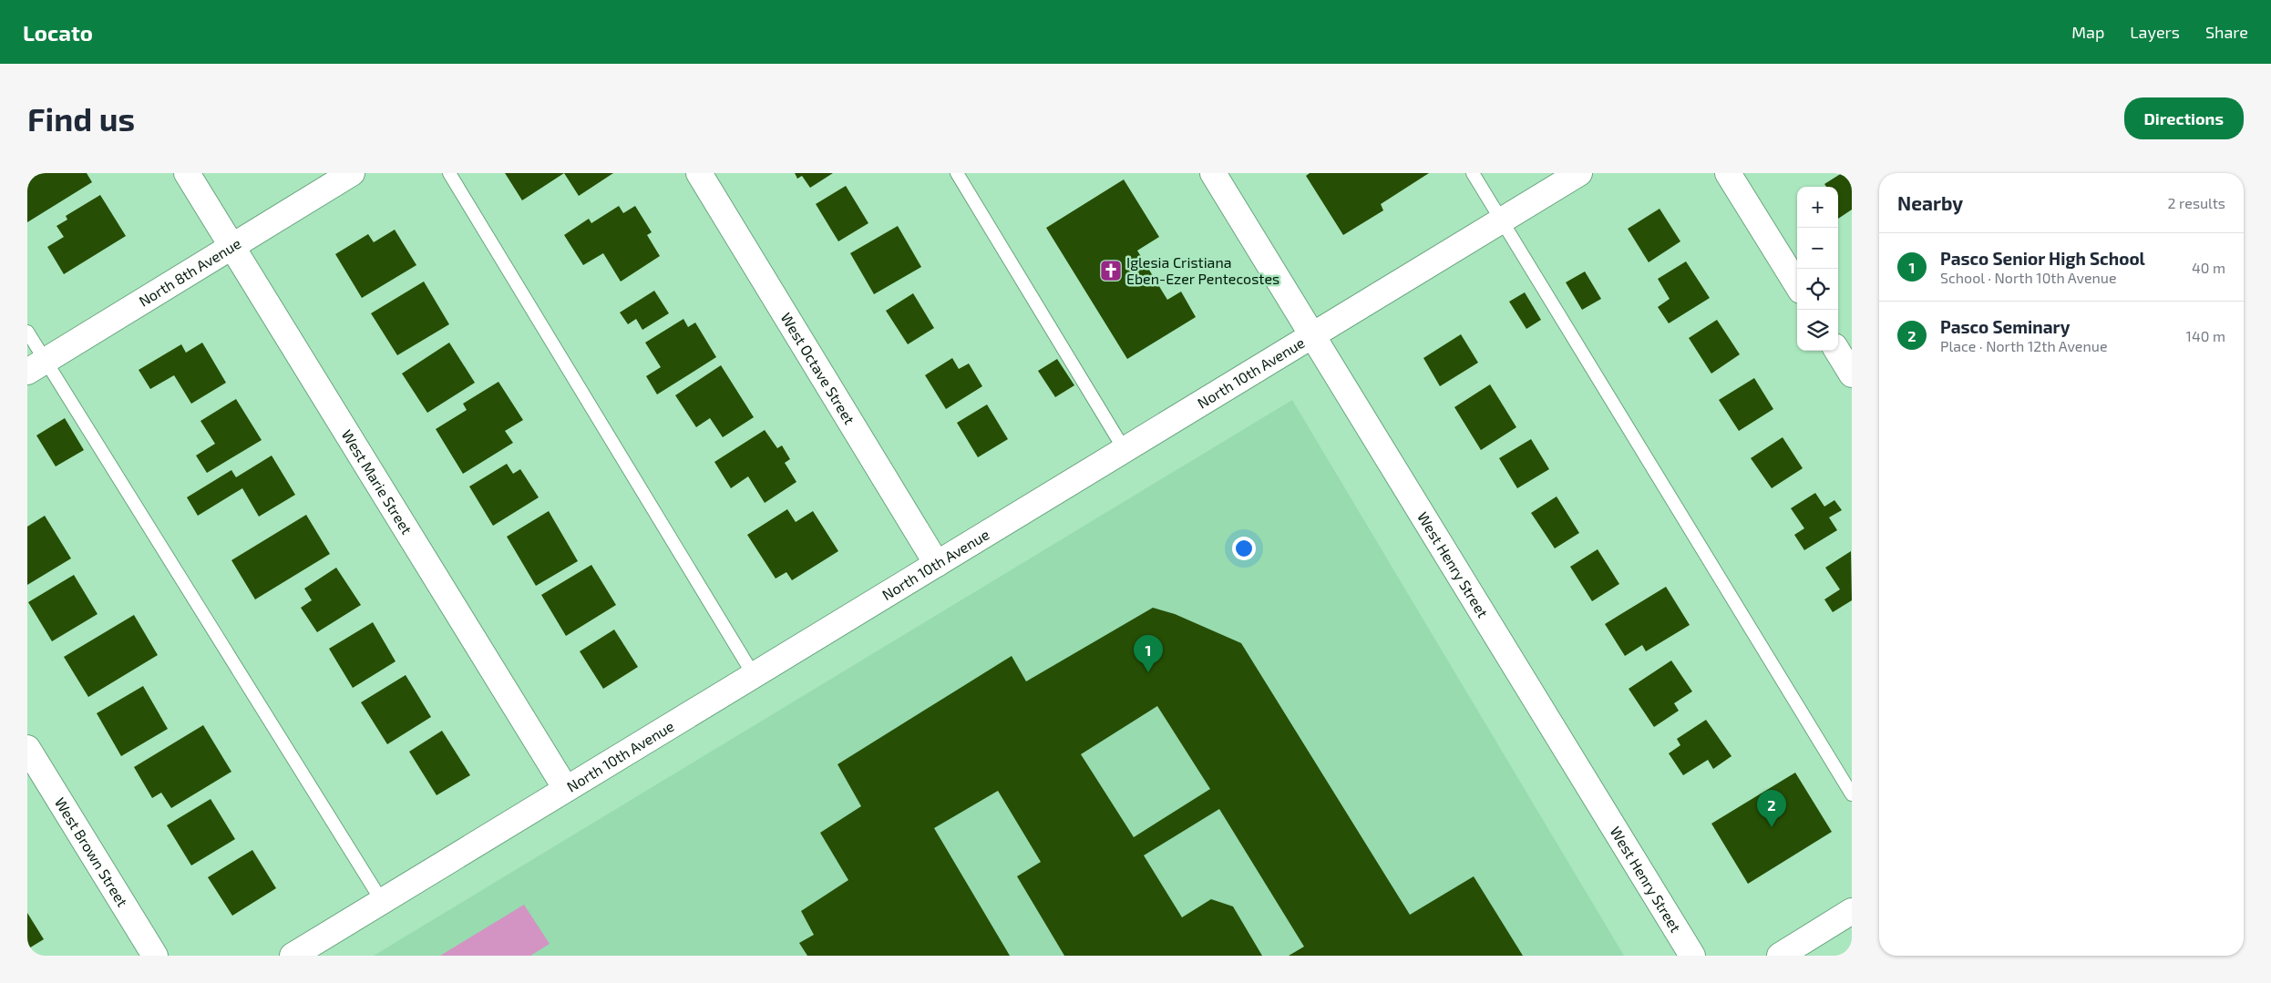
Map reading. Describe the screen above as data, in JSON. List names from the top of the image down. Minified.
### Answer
{"streets":{"street":["North 8th Avenue","West Octave Street","North 10th Avenue","West Marie Street","West Henry Street","West Brown Street"]},"crossings":[["North 8th Avenue","West Marie Street"],["West Octave Street","North 10th Avenue"],["North 10th Avenue","West Marie Street"],["North 10th Avenue","West Henry Street"]],"places":{"church":["Iglesia Cristiana Eben-Ezer Pentecostes"]},"page":{"header":"Locato","nav":["Map","Layers","Share"],"buttons":"Directions","title":"Find us","heading":["Nearby","2 results"],"map_buttons":["+","−"],"list":[{"mark":"1","name":"Pasco Senior High School","note":"School · North 10th Avenue","value":"40 m"},{"mark":"2","name":"Pasco Seminary","note":"Place · North 12th Avenue","value":"140 m"}],"pins":["1","2"]}}
